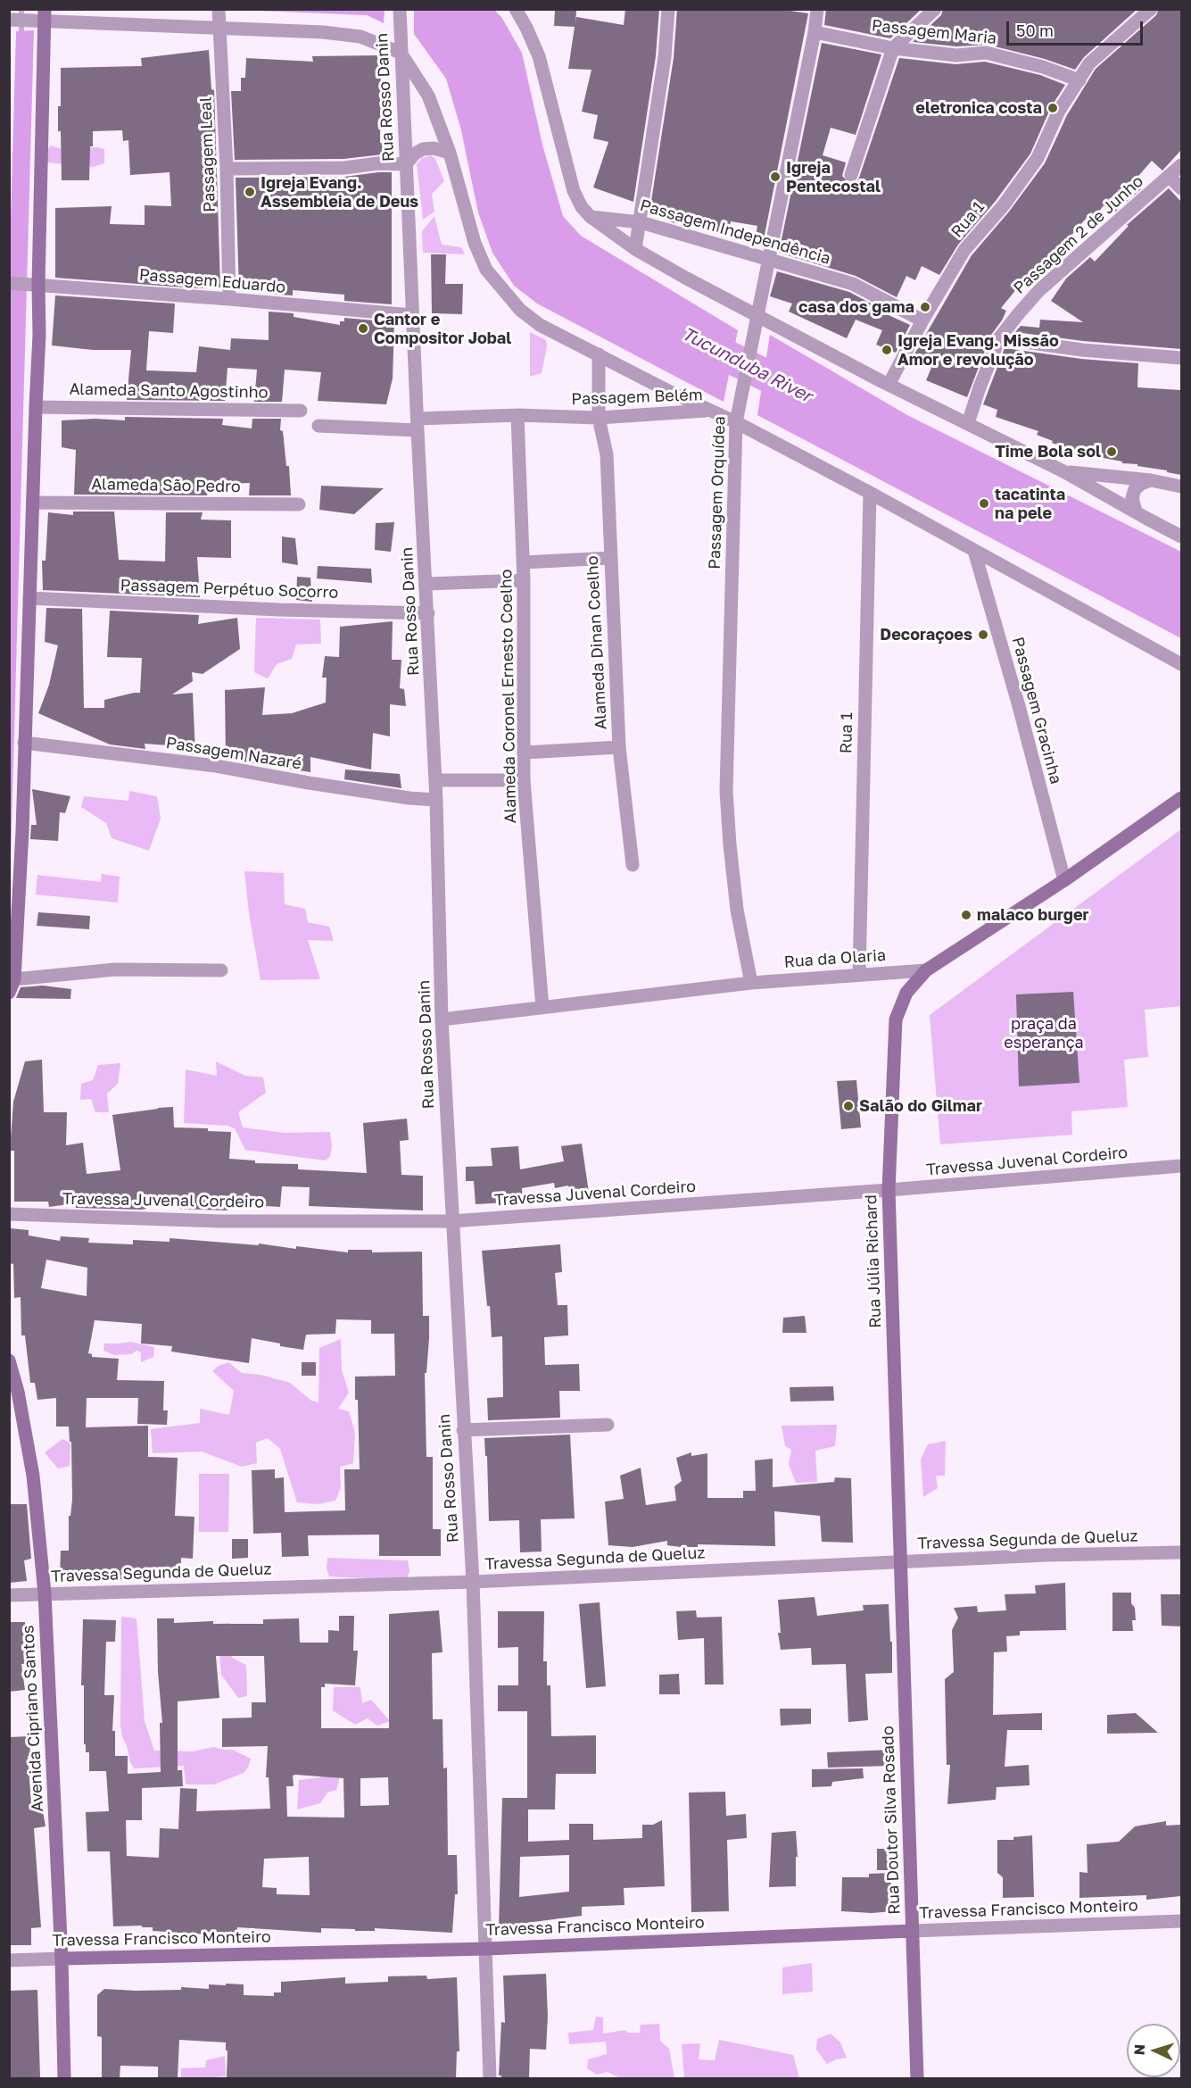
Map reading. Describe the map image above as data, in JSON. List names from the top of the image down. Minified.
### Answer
{"streets":{"street":["Passagem Maria","Rua Rosso Danin","Passagem Leal","Rua 1","Passagem Independência","Passagem 2 de Junho","Passagem Eduardo","Alameda Santo Agostinho","Passagem Belém","Alameda São Pedro","Passagem Orquídea","Passagem Perpétuo Socorro","Alameda Dinan Coelho","Alameda Coronel Ernesto Coelho","Passagem Gracinha","Passagem Nazaré","Rua da Olaria","Travessa Juvenal Cordeiro","Rua Júlia Richard","Travessa Segunda de Queluz","Avenida Cipriano Santos","Rua Doutor Silva Rosado","Travessa Francisco Monteiro"]},"crossings":[["Passagem Maria","Rua 1"],["Passagem Maria","Passagem Orquídea"],["Rua Rosso Danin","Passagem Eduardo"],["Rua Rosso Danin","Passagem Belém"],["Rua Rosso Danin","Passagem Perpétuo Socorro"],["Rua Rosso Danin","Passagem Nazaré"],["Rua Rosso Danin","Rua da Olaria"],["Rua Rosso Danin","Travessa Juvenal Cordeiro"],["Rua Rosso Danin","Travessa Segunda de Queluz"],["Rua Rosso Danin","Travessa Francisco Monteiro"],["Passagem Leal","Passagem Eduardo"],["Rua 1","Passagem Independência"],["Rua 1","Passagem Belém"],["Rua 1","Rua da Olaria"],["Passagem Independência","Passagem Orquídea"],["Passagem Belém","Passagem Orquídea"],["Passagem Belém","Alameda Dinan Coelho"],["Passagem Belém","Alameda Coronel Ernesto Coelho"],["Passagem Belém","Passagem Gracinha"],["Passagem Orquídea","Rua da Olaria"],["Alameda Coronel Ernesto Coelho","Rua da Olaria"],["Passagem Gracinha","Rua da Olaria"],["Rua da Olaria","Rua Júlia Richard"],["Travessa Juvenal Cordeiro","Rua Júlia Richard"],["Rua Júlia Richard","Travessa Segunda de Queluz"],["Rua Júlia Richard","Rua Doutor Silva Rosado"],["Travessa Segunda de Queluz","Avenida Cipriano Santos"],["Travessa Segunda de Queluz","Rua Doutor Silva Rosado"],["Avenida Cipriano Santos","Travessa Francisco Monteiro"],["Rua Doutor Silva Rosado","Travessa Francisco Monteiro"]],"water":["Tucunduba River"],"parks":["praça da esperança"],"places":["eletronica costa","Igreja Pentecostal","Igreja Evang. Assembleia de Deus","casa dos gama","Cantor e Compositor Jobal","Igreja Evang. Missão Amor e revolução","Time Bola sol","tacatinta na pele","Decoraçoes","malaco burger","Salão do Gilmar"],"scale_bar":"50 m","north":"left"}
